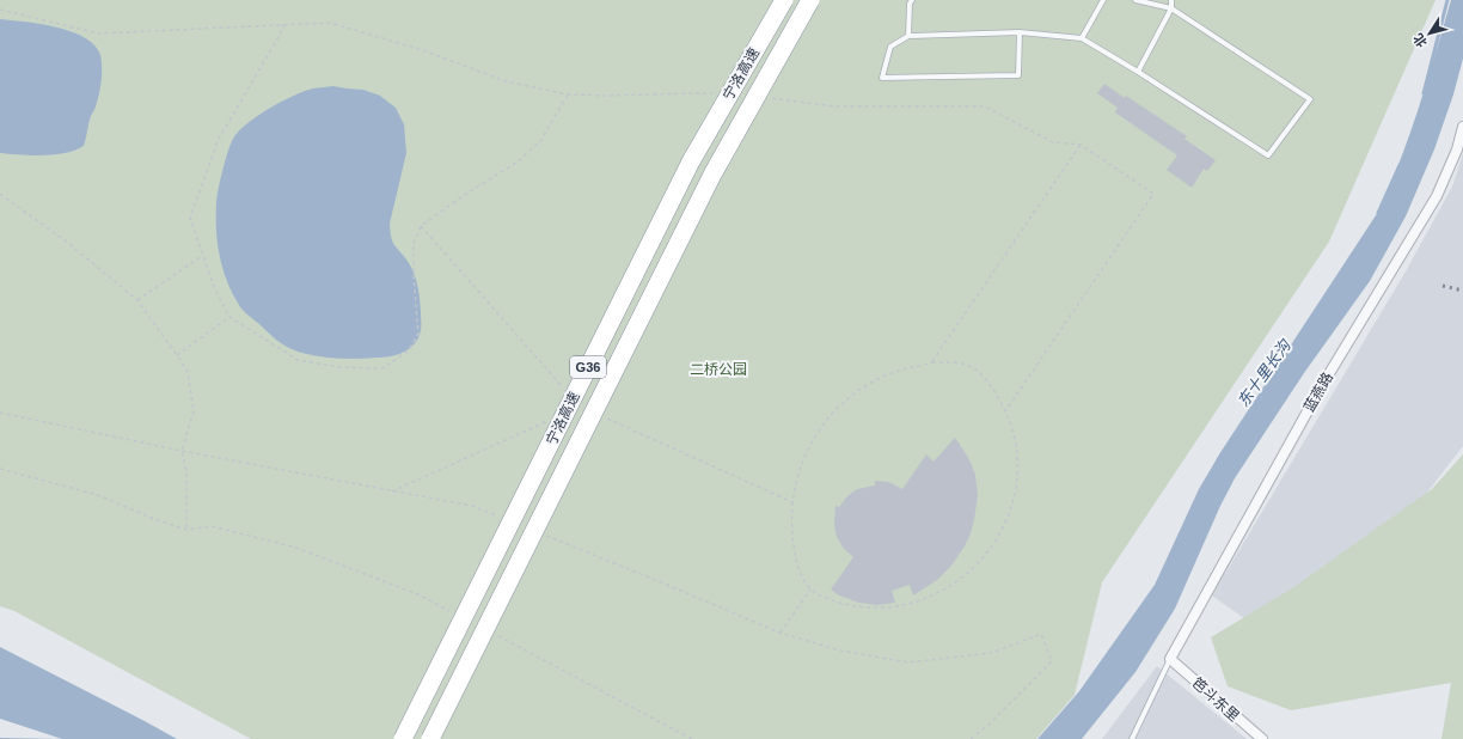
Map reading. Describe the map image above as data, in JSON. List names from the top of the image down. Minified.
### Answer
{"streets":{"highway":["宁洛高速","G36"],"street":["蓝燕路","笆斗东里"]},"crossings":[["蓝燕路","笆斗东里"]],"water":["东十里长沟"],"parks":["二桥公园"],"north":"bottom left"}
